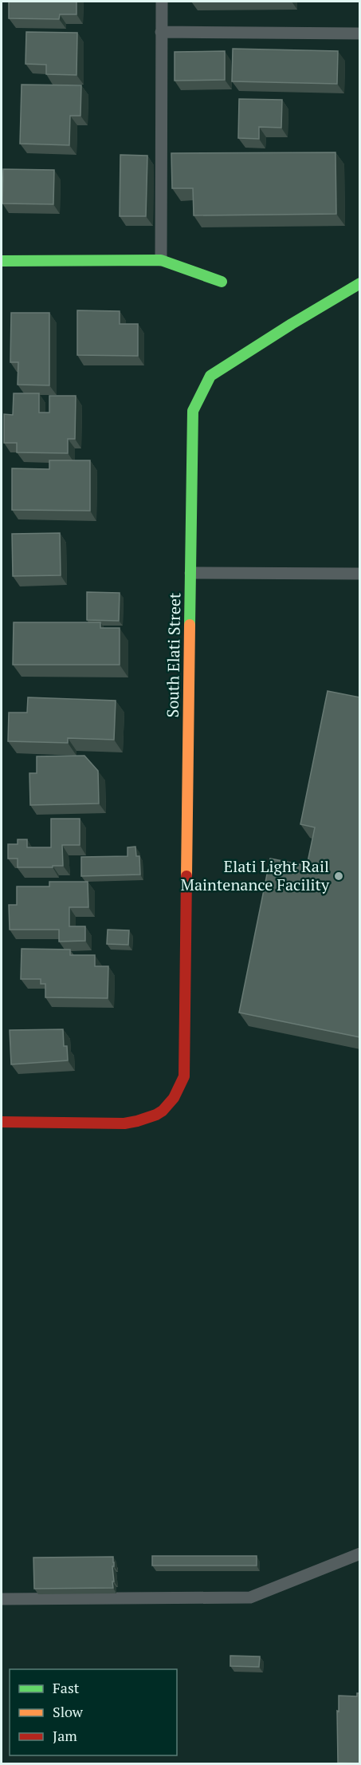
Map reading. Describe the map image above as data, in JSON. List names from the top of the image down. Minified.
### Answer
{"streets":{"street":["South Elati Street"]},"places":["Elati Light Rail Maintenance Facility"],"legend":["Fast","Slow","Jam"]}
